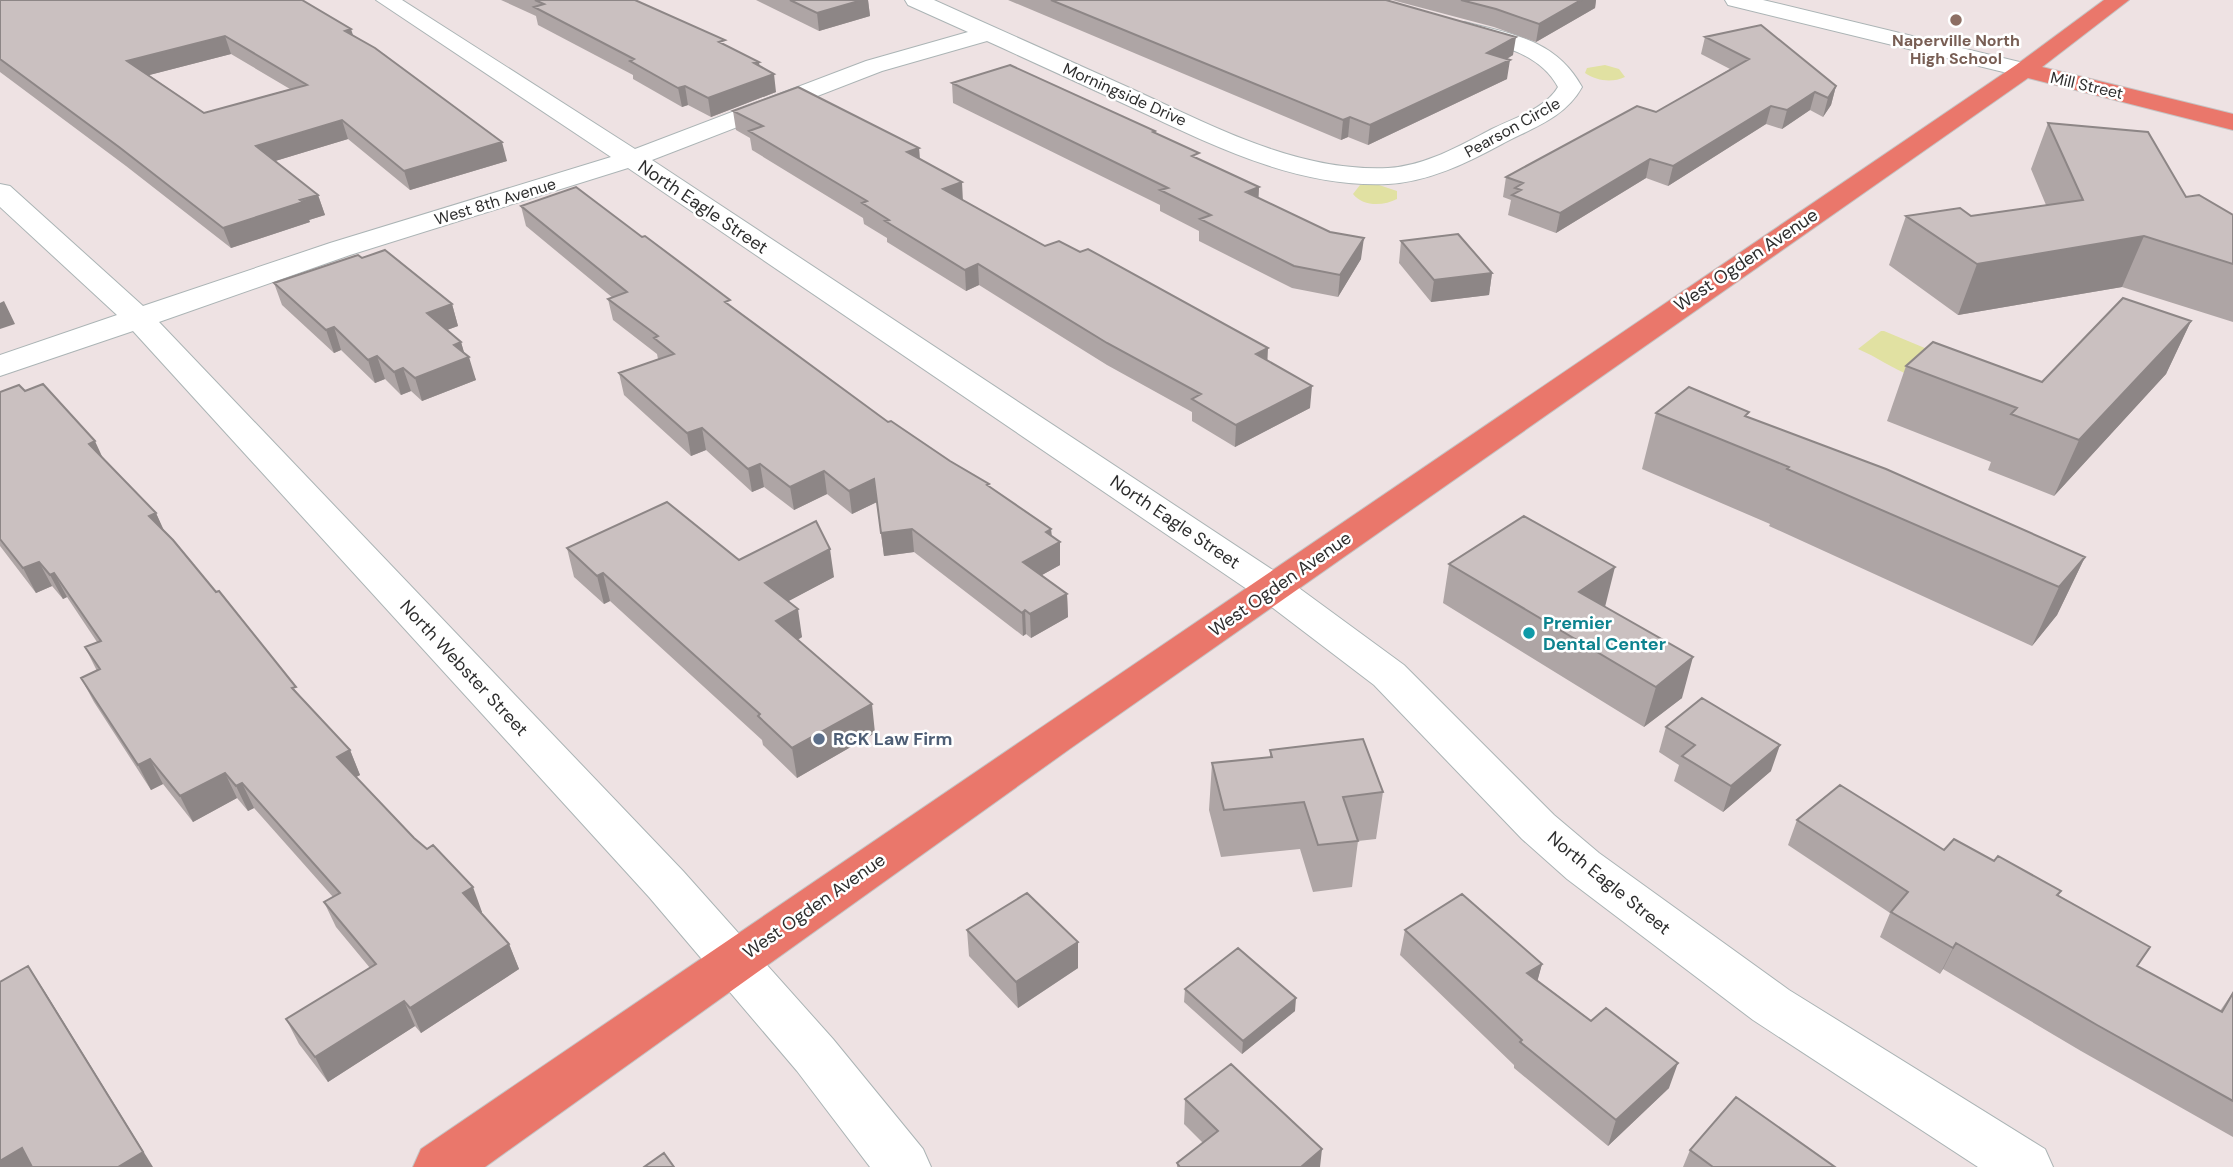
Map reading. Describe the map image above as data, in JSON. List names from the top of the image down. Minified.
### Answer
{"streets":{"main road":["Mill Street","West Ogden Avenue"],"street":["Morningside Drive","Pearson Circle","West 8th Avenue","North Eagle Street","North Webster Street"]},"crossings":[["Mill Street","West Ogden Avenue"],["Morningside Drive","Pearson Circle"],["Morningside Drive","West 8th Avenue"],["West 8th Avenue","North Eagle Street"],["West 8th Avenue","North Webster Street"],["North Eagle Street","West Ogden Avenue"],["West Ogden Avenue","North Webster Street"]],"places":["Naperville North High School","Premier Dental Center","RCK Law Firm"]}
